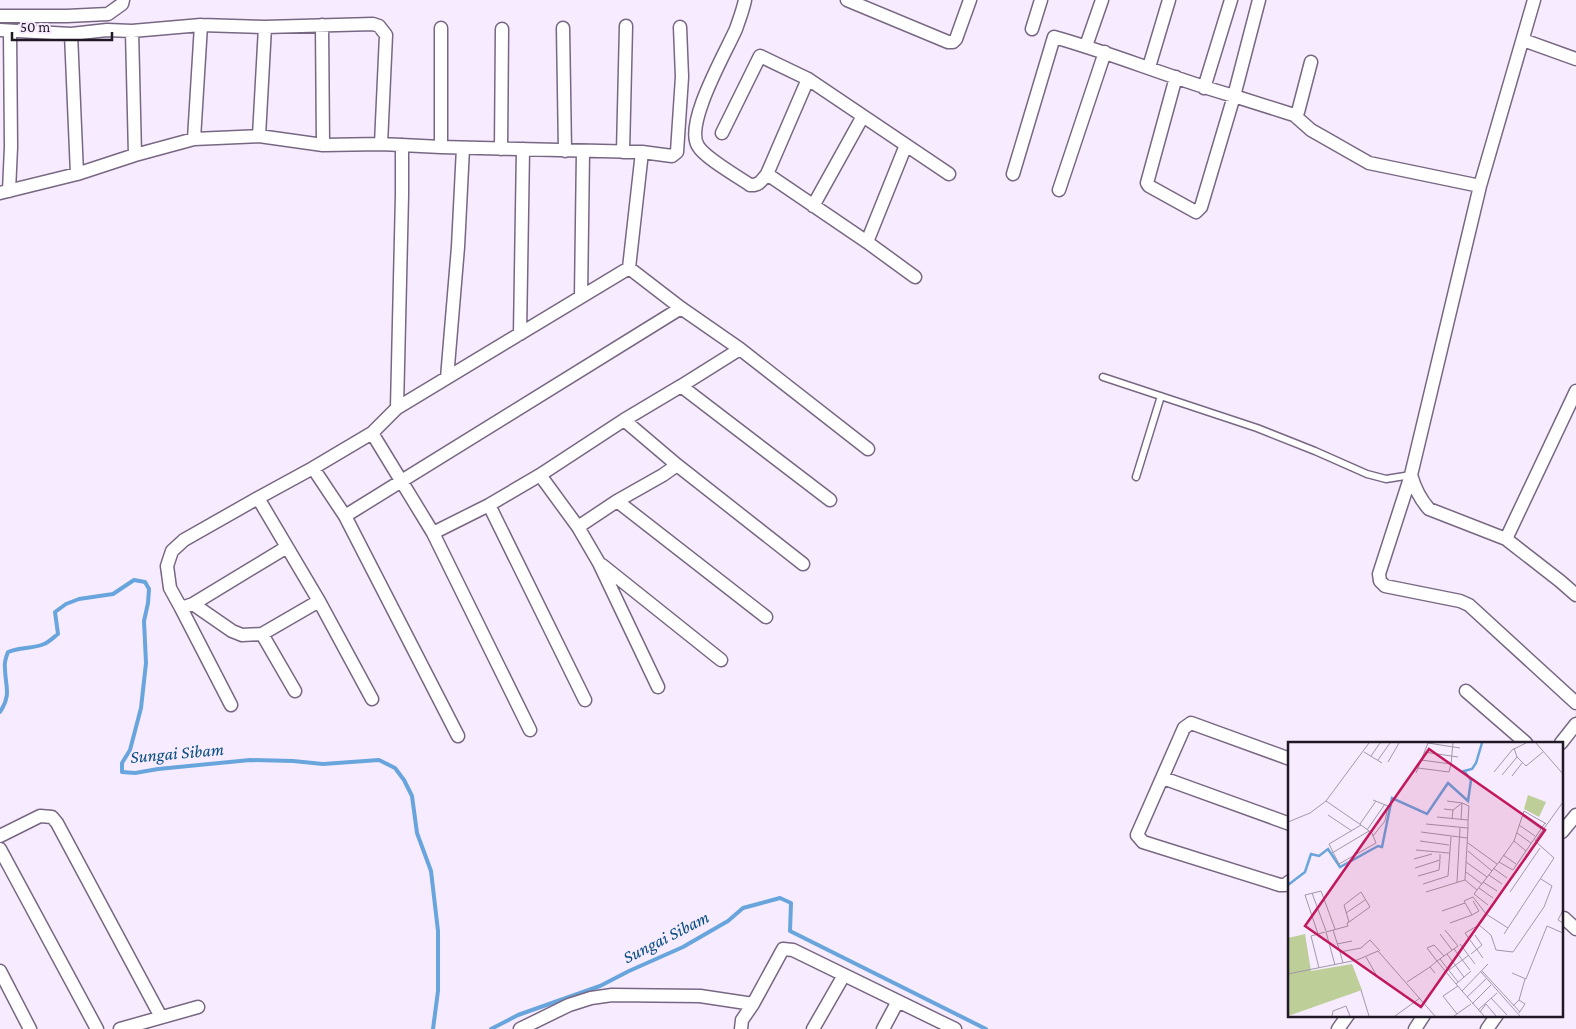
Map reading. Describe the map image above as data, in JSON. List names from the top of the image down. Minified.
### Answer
{"water":["Sungai Sibam"],"scale_bar":"50 m"}
